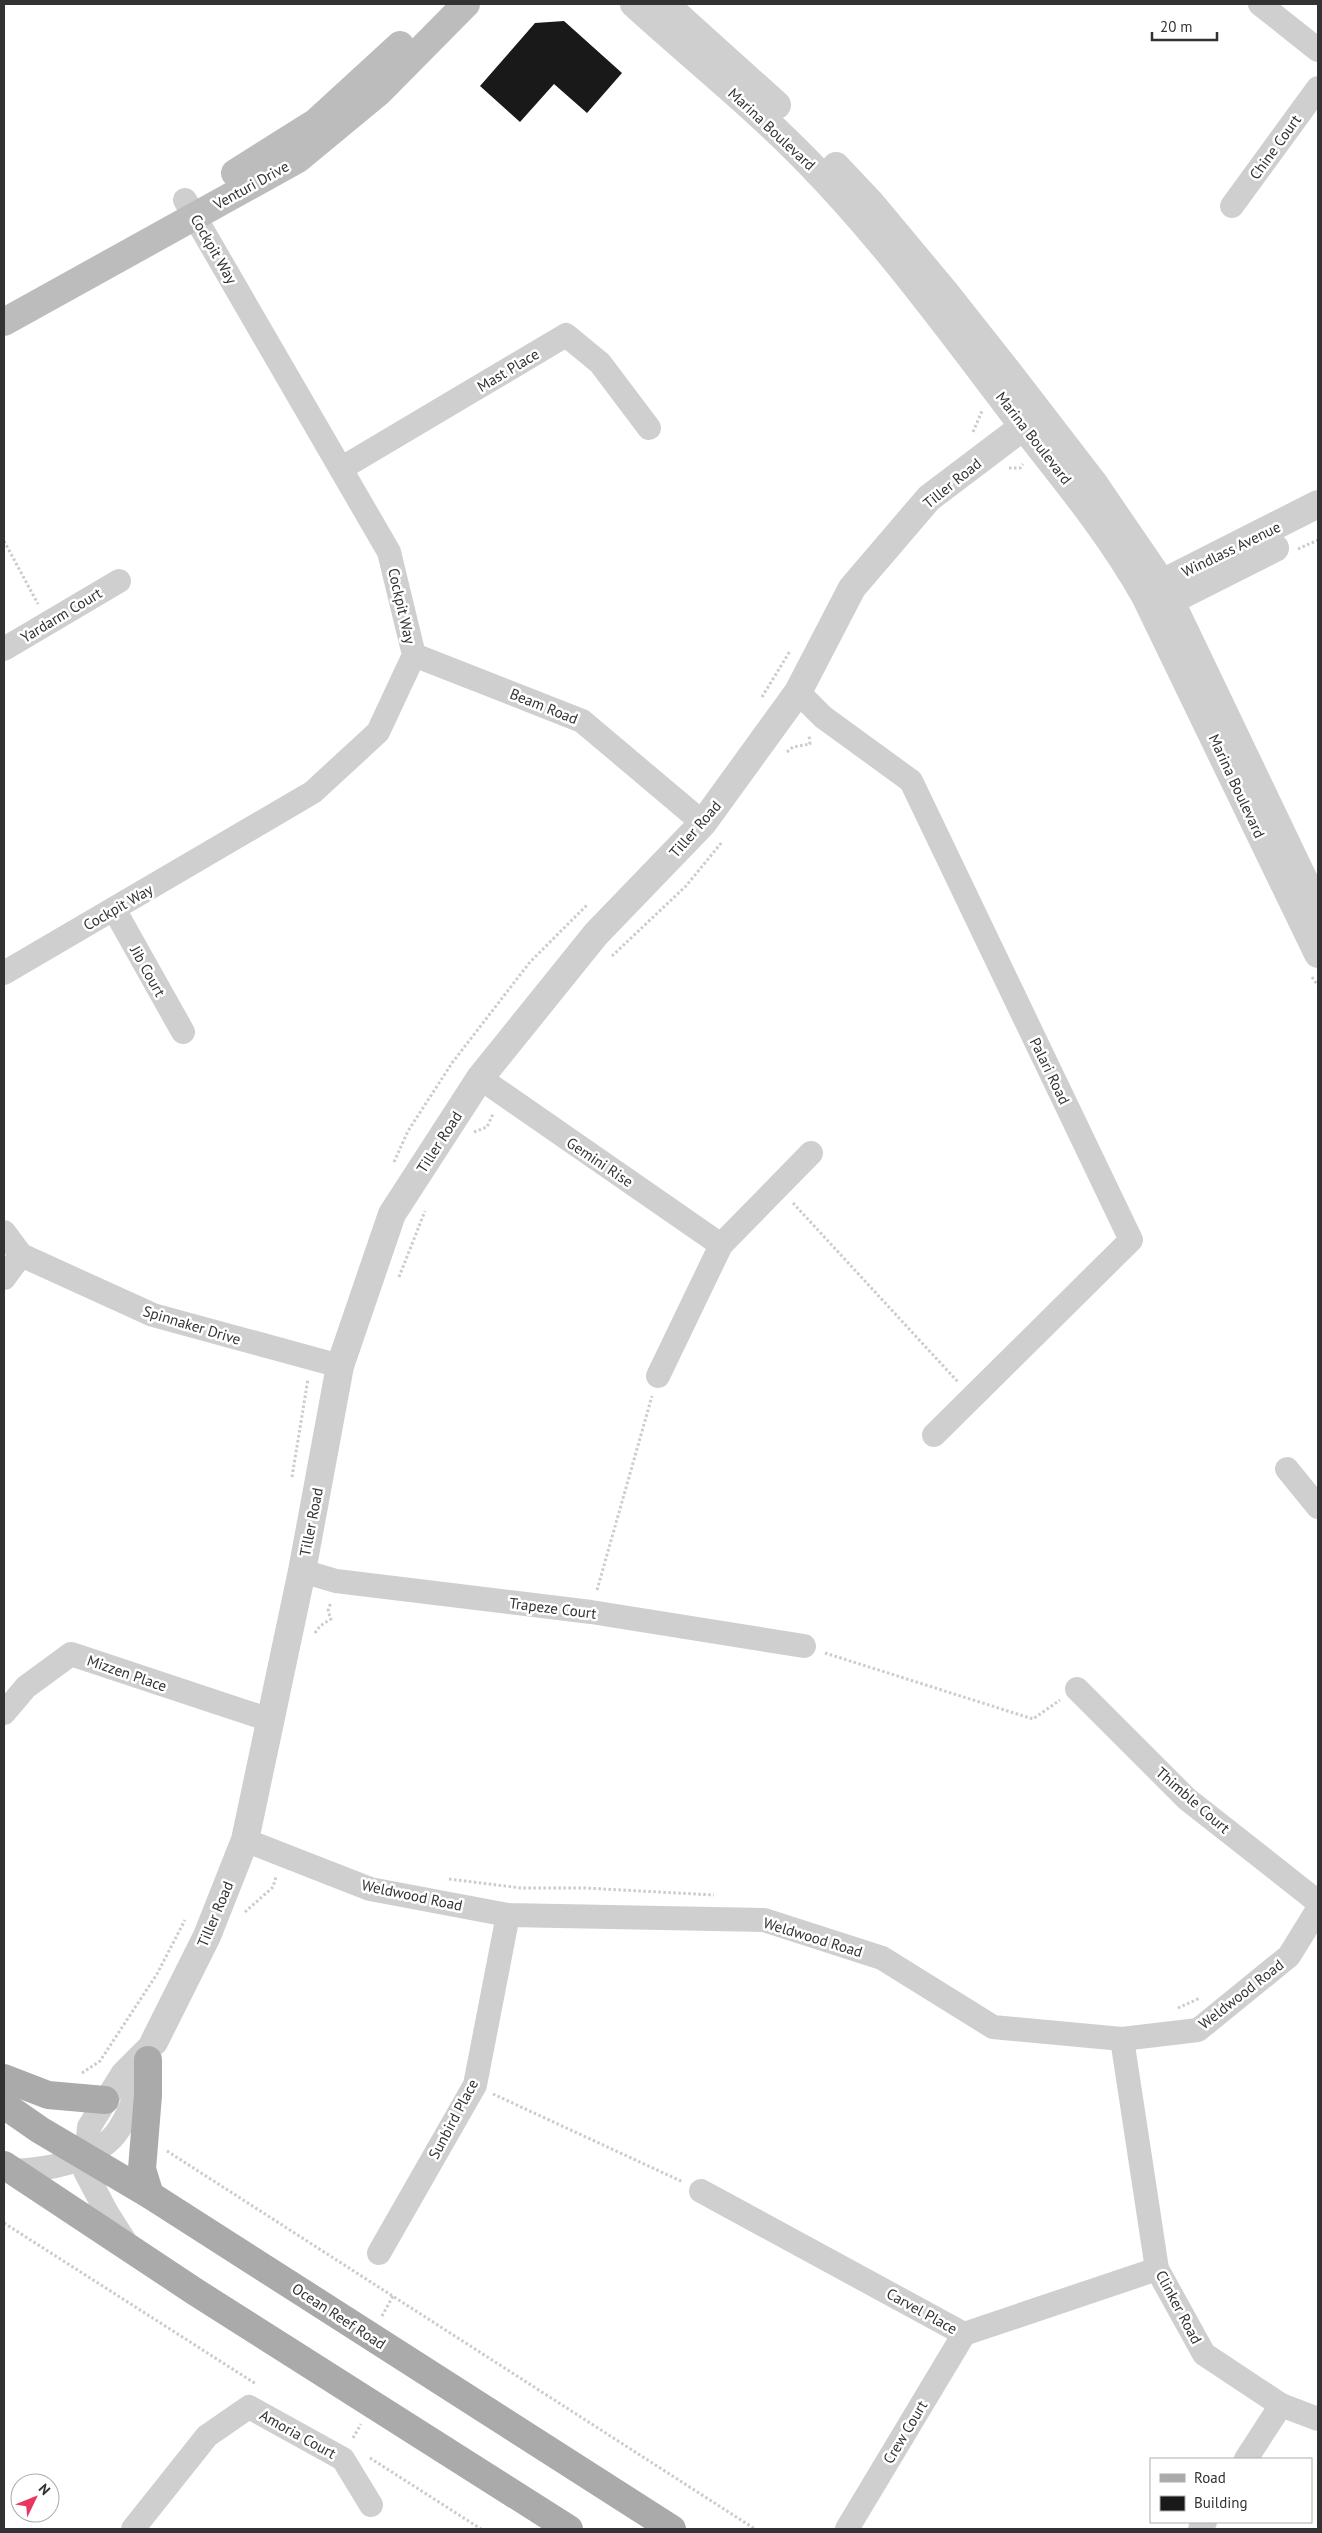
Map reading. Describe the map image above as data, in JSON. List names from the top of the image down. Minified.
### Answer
{"streets":{"main road":["Venturi Drive","Ocean Reef Road"],"street":["Marina Boulevard","Chine Court","Cockpit Way","Mast Place","Tiller Road","Windlass Avenue","Yardarm Court","Beam Road","Jib Court","Palari Road","Gemini Rise","Spinnaker Drive","Trapeze Court","Mizzen Place","Thimble Court","Weldwood Road","Sunbird Place","Clinker Road","Carvel Place","Crew Court","Amoria Court"]},"crossings":[["Marina Boulevard","Tiller Road"],["Marina Boulevard","Windlass Avenue"],["Venturi Drive","Cockpit Way"],["Cockpit Way","Mast Place"],["Cockpit Way","Beam Road"],["Cockpit Way","Jib Court"],["Tiller Road","Beam Road"],["Tiller Road","Palari Road"],["Tiller Road","Gemini Rise"],["Tiller Road","Spinnaker Drive"],["Tiller Road","Trapeze Court"],["Tiller Road","Mizzen Place"],["Tiller Road","Weldwood Road"],["Tiller Road","Ocean Reef Road"],["Weldwood Road","Sunbird Place"],["Weldwood Road","Clinker Road"],["Clinker Road","Carvel Place"],["Carvel Place","Crew Court"]],"legend":["Road","Building"],"scale_bar":"20 m","north":"top right"}
